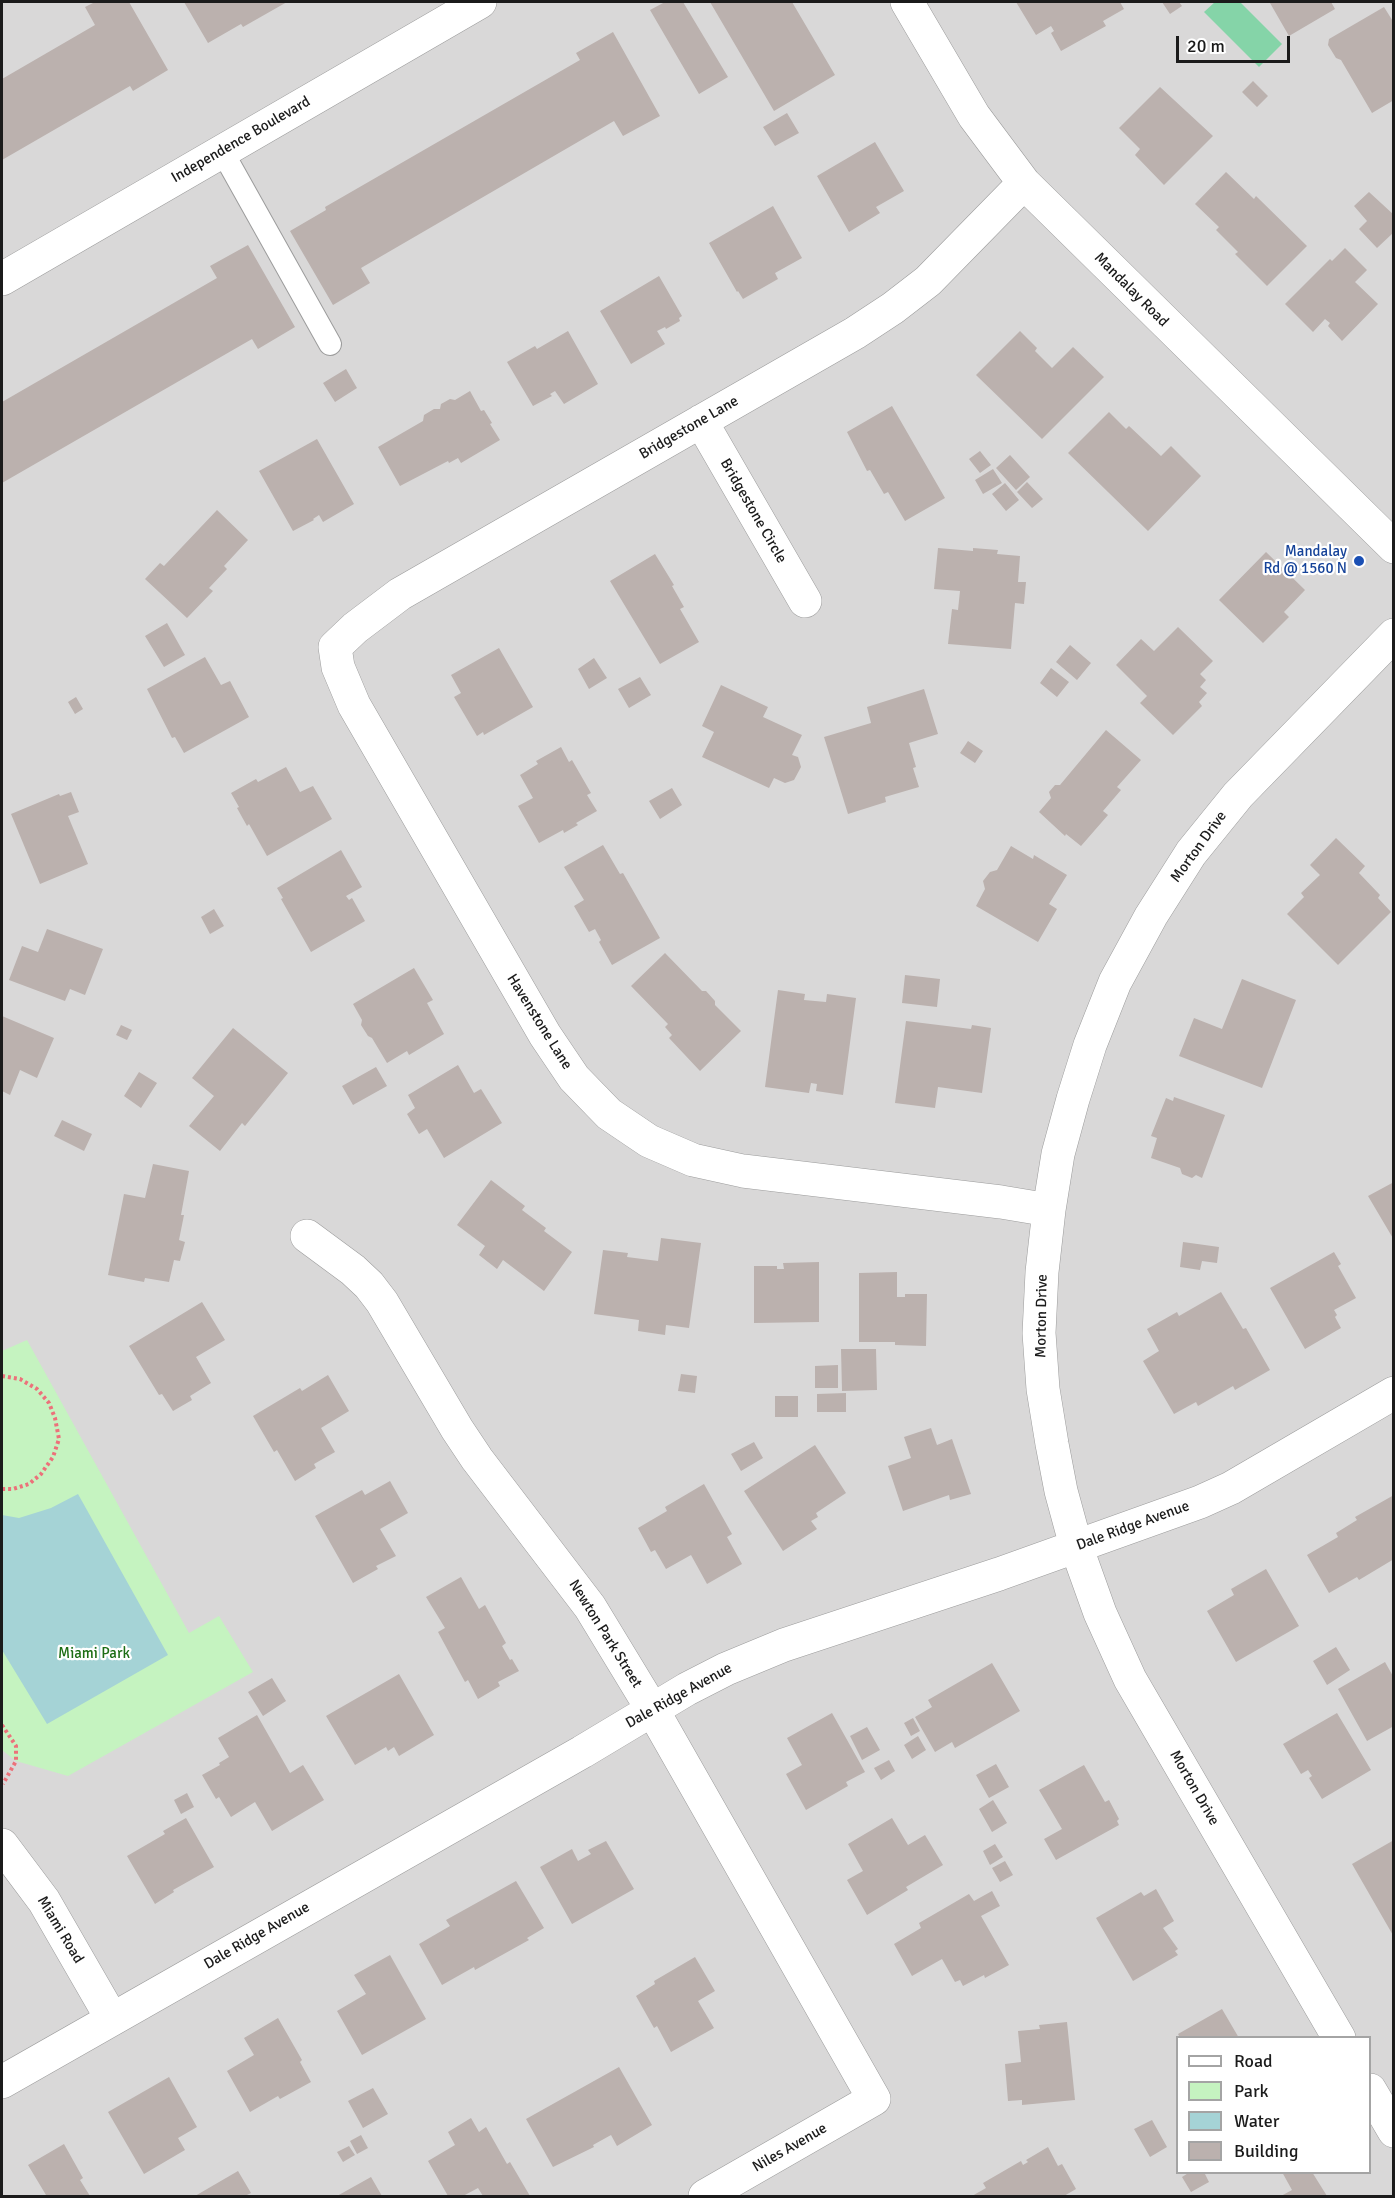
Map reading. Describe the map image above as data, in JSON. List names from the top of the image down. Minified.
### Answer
{"streets":{"street":["Independence Boulevard","Mandalay Road","Bridgestone Lane","Bridgestone Circle","Morton Drive","Havenstone Lane","Dale Ridge Avenue","Newton Park Street","Miami Road","Niles Avenue"]},"crossings":[["Mandalay Road","Bridgestone Lane"],["Bridgestone Lane","Bridgestone Circle"],["Bridgestone Lane","Havenstone Lane"],["Morton Drive","Havenstone Lane"],["Morton Drive","Dale Ridge Avenue"],["Dale Ridge Avenue","Newton Park Street"],["Dale Ridge Avenue","Miami Road"],["Newton Park Street","Niles Avenue"]],"parks":["Miami Park"],"places":["Mandalay Rd @ 1560 N"],"legend":["Road","Park","Water","Building"],"scale_bar":"20 m"}
